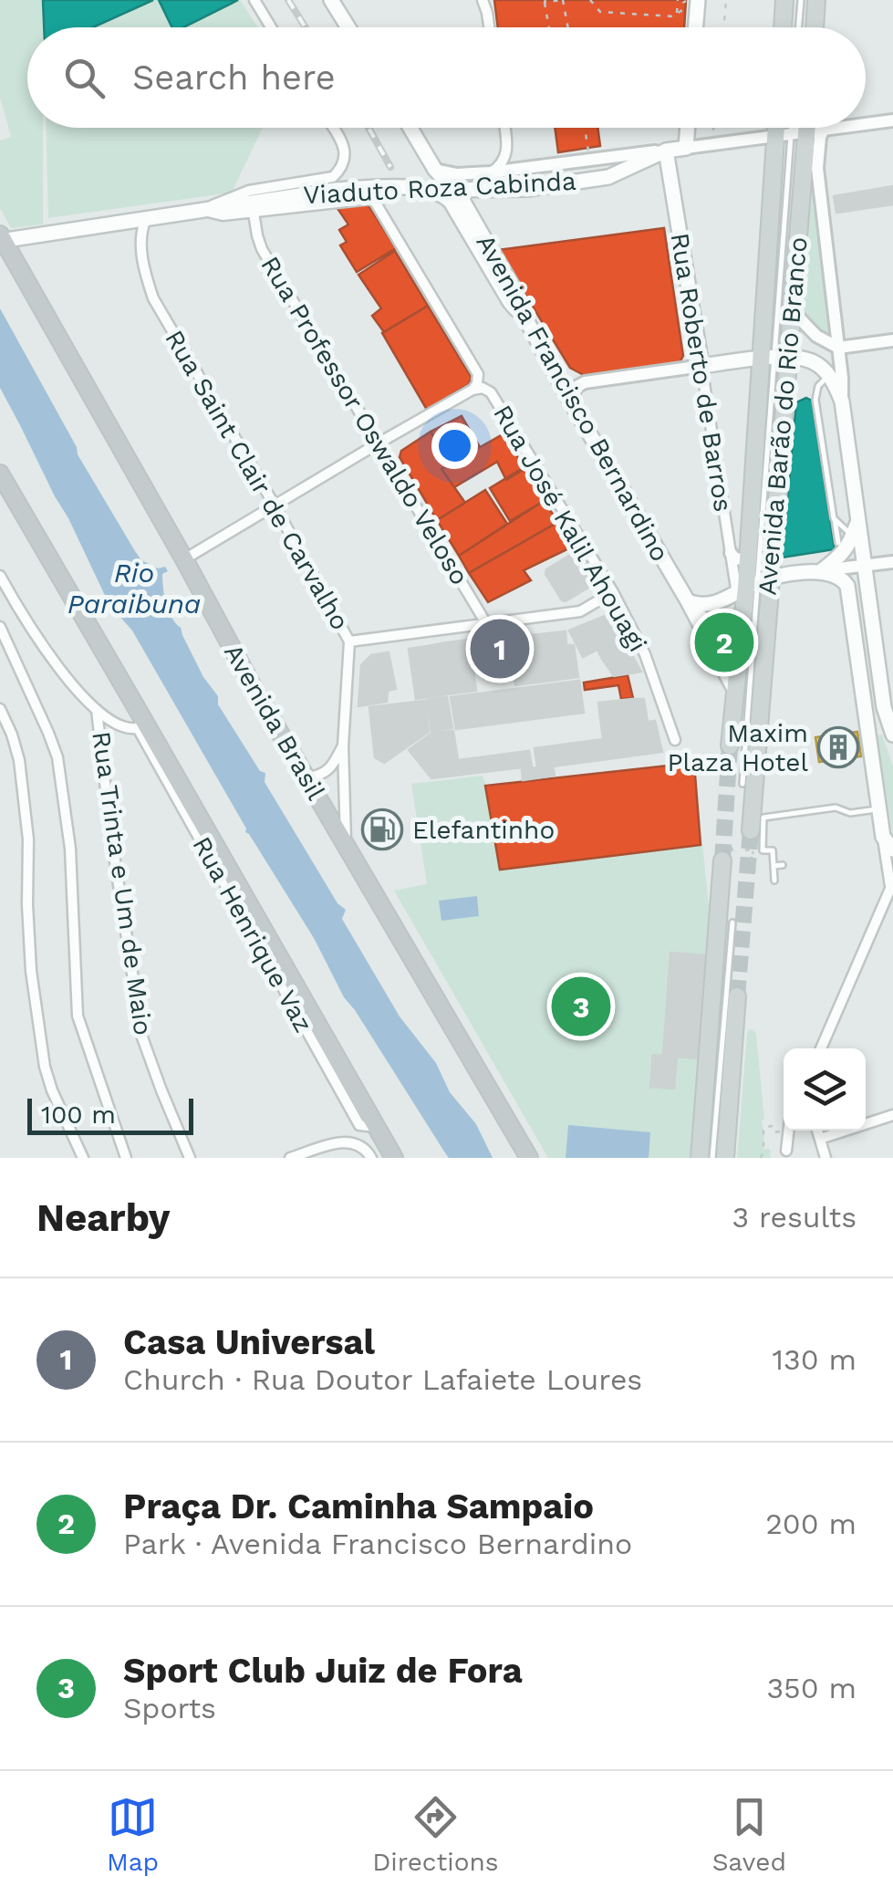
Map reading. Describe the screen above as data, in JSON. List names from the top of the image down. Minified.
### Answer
{"streets":{"highway":["Avenida Brasil"],"main road":["Viaduto Roza Cabinda","Rua Roberto de Barros","Avenida Francisco Bernardino","Avenida Barão do Rio Branco"],"street":["Rua Professor Oswaldo Veloso","Rua Saint Clair de Carvalho","Rua José Kalil Ahouagi","Rua Trinta e Um de Maio"]},"crossings":[["Viaduto Roza Cabinda","Rua Roberto de Barros"],["Viaduto Roza Cabinda","Rua Professor Oswaldo Veloso"],["Viaduto Roza Cabinda","Rua Saint Clair de Carvalho"],["Viaduto Roza Cabinda","Rua José Kalil Ahouagi"],["Viaduto Roza Cabinda","Avenida Brasil"],["Rua Roberto de Barros","Avenida Barão do Rio Branco"],["Avenida Francisco Bernardino","Avenida Barão do Rio Branco"],["Rua Professor Oswaldo Veloso","Rua José Kalil Ahouagi"],["Rua Saint Clair de Carvalho","Avenida Brasil"]],"water":["Rio Paraibuna"],"places":{"building":["Maxim Plaza Hotel"],"fuel station":["Elefantinho"]},"scale_bar":"100 m","page":{"search":"Search here","pins":["2","1","3"],"scale":"100 m","heading":["Nearby","3 results"],"list":[{"mark":"1","name":"Casa Universal","note":"Church · Rua Doutor Lafaiete Loures","value":"130 m"},{"mark":"2","name":"Praça Dr. Caminha Sampaio","note":"Park · Avenida Francisco Bernardino","value":"200 m"},{"mark":"3","name":"Sport Club Juiz de Fora","note":"Sports","value":"350 m"}],"nav":["Map","Directions","Saved"]}}
